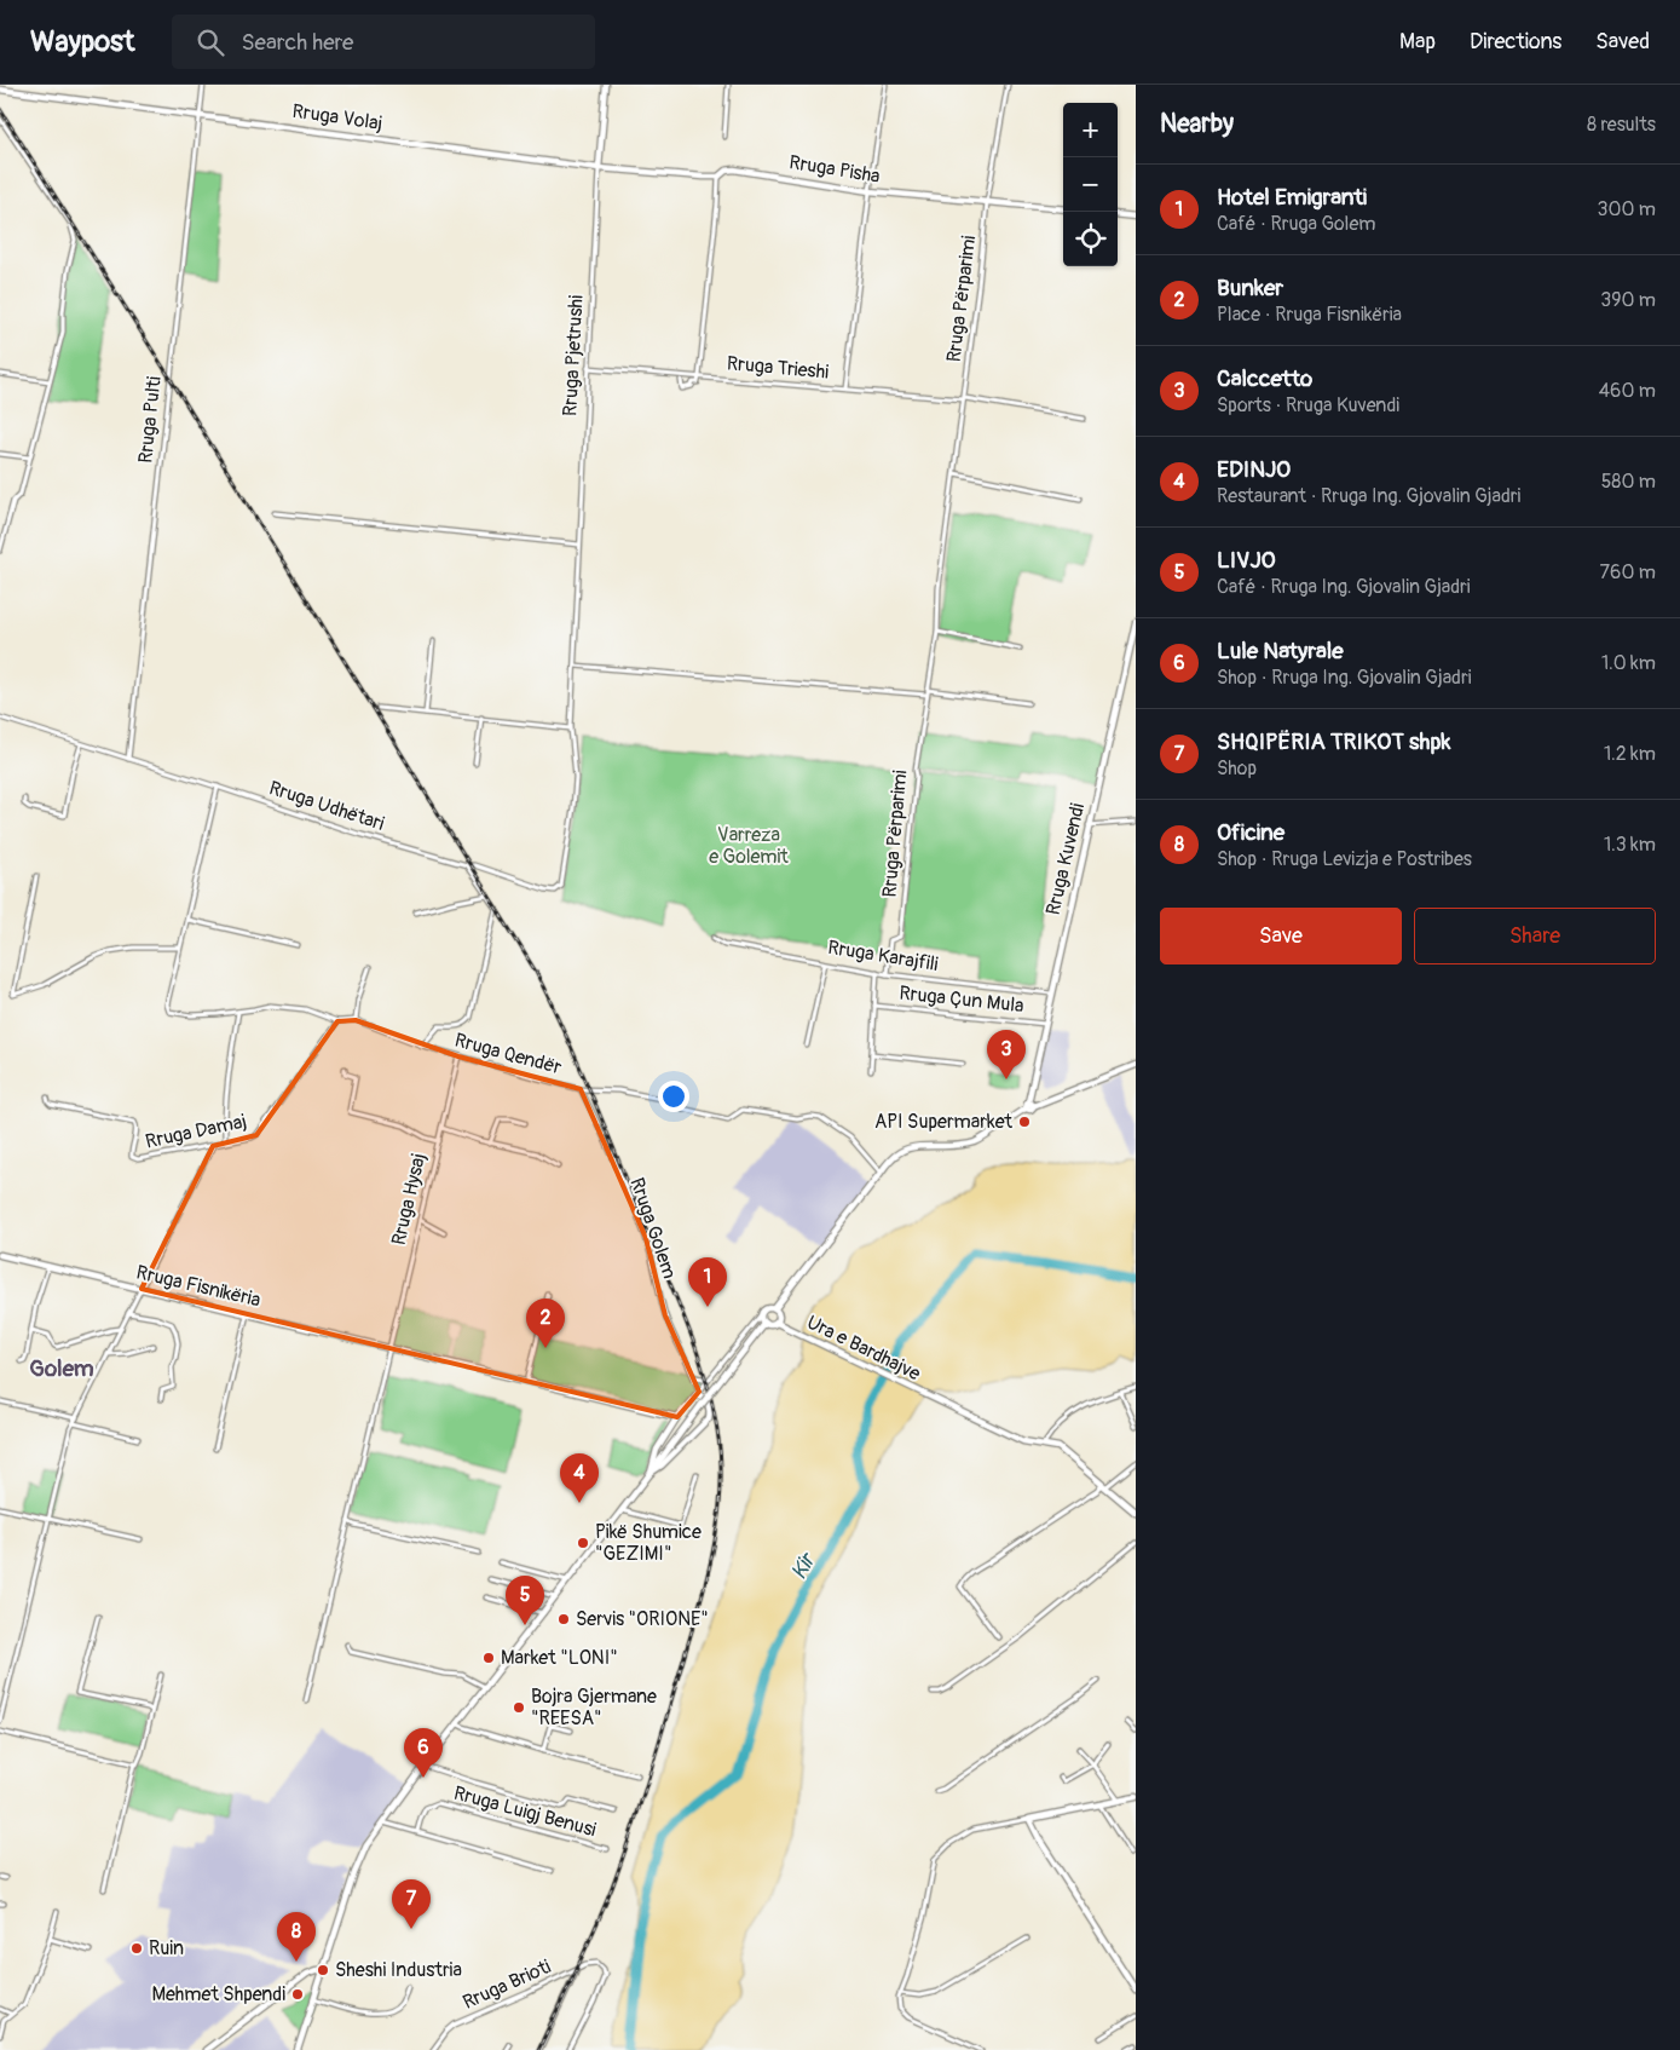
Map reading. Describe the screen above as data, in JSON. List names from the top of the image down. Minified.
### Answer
{"streets":{"street":["Rruga Volaj","Rruga Pisha","Rruga Përparimi","Rruga Pjetrushi","Rruga Trieshi","Rruga Pulti","Rruga Udhëtari","Rruga Kuvendi","Rruga Karajfili","Rruga Çun Mula","Rruga Qendër","Rruga Damaj","Rruga Hysaj","Rruga Golem","Rruga Fisnikëria","Ura e Bardhajve","Rruga Luigj Benusi","Rruga Brioti"]},"crossings":[["Rruga Volaj","Rruga Pisha"],["Rruga Volaj","Rruga Pjetrushi"],["Rruga Volaj","Rruga Pulti"],["Rruga Pisha","Rruga Përparimi"],["Rruga Pisha","Rruga Pjetrushi"],["Rruga Përparimi","Rruga Trieshi"],["Rruga Përparimi","Rruga Karajfili"],["Rruga Pjetrushi","Rruga Trieshi"],["Rruga Pjetrushi","Rruga Udhëtari"],["Rruga Pulti","Rruga Udhëtari"],["Rruga Udhëtari","Rruga Qendër"],["Rruga Kuvendi","Rruga Karajfili"],["Rruga Kuvendi","Rruga Çun Mula"],["Rruga Karajfili","Rruga Çun Mula"],["Rruga Qendër","Rruga Damaj"],["Rruga Qendër","Rruga Hysaj"],["Rruga Qendër","Rruga Golem"],["Rruga Hysaj","Rruga Fisnikëria"]],"districts":["Golem"],"water":["Kir"],"parks":["Varreza e Golemit"],"places":["API Supermarket","Pikë Shumice \"GEZIMI\"","Servis \"ORIONE\"","Market \"LONI\"","Bojra Gjermane \"REESA\"","Ruin","Sheshi Industria","Mehmet Shpendi"],"page":{"header":"Waypost","search":"Search here","nav":["Map","Directions","Saved"],"heading":["Nearby","8 results"],"map_buttons":["+","−"],"list":[{"mark":"1","name":"Hotel Emigranti","note":"Café · Rruga Golem","value":"300 m"},{"mark":"2","name":"Bunker","note":"Place · Rruga Fisnikëria","value":"390 m"},{"mark":"3","name":"Calccetto","note":"Sports · Rruga Kuvendi","value":"460 m"},{"mark":"4","name":"EDINJO","note":"Restaurant · Rruga Ing. Gjovalin Gjadri","value":"580 m"},{"mark":"5","name":"LIVJO","note":"Café · Rruga Ing. Gjovalin Gjadri","value":"760 m"},{"mark":"6","name":"Lule Natyrale","note":"Shop · Rruga Ing. Gjovalin Gjadri","value":"1.0 km"},{"mark":"7","name":"SHQIPËRIA TRIKOT shpk","note":"Shop","value":"1.2 km"},{"mark":"8","name":"Oficine","note":"Shop · Rruga Levizja e Postribes","value":"1.3 km"}],"buttons":["Save","Share"],"pins":["3","1","2","4","5","6","7","8"]}}
